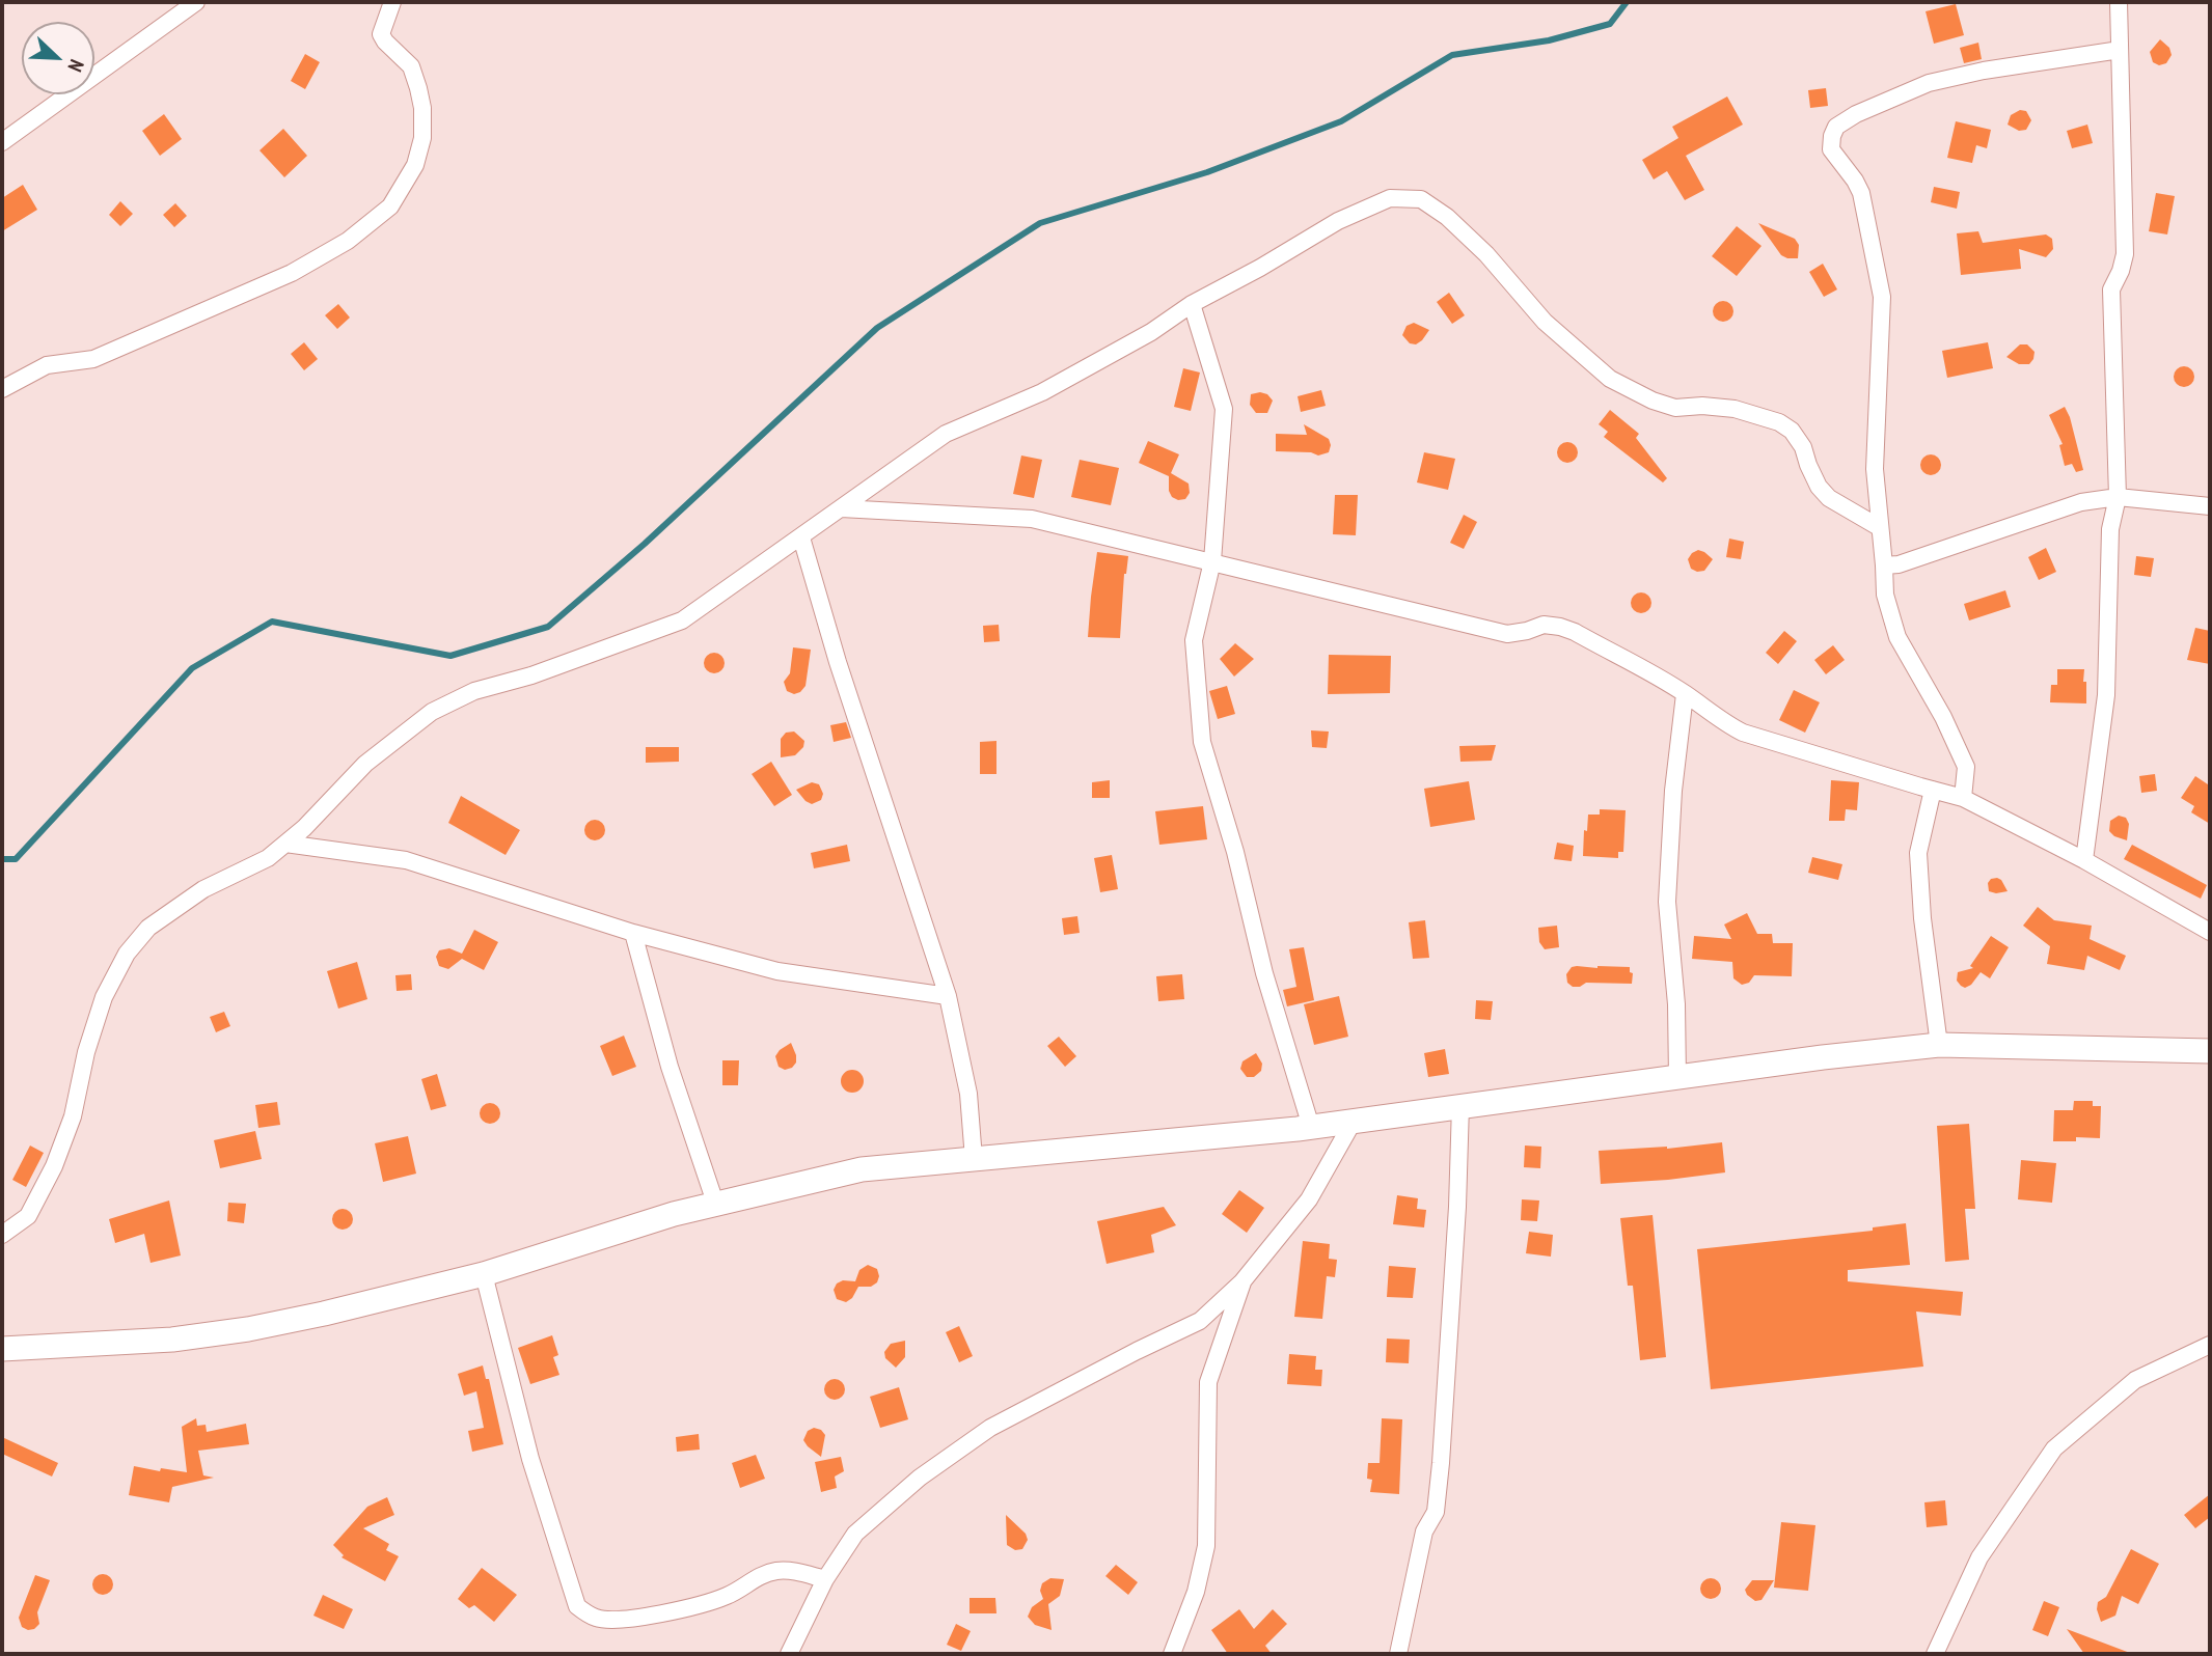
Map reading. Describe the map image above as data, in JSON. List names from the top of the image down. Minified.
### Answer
{"north":"bottom right"}
